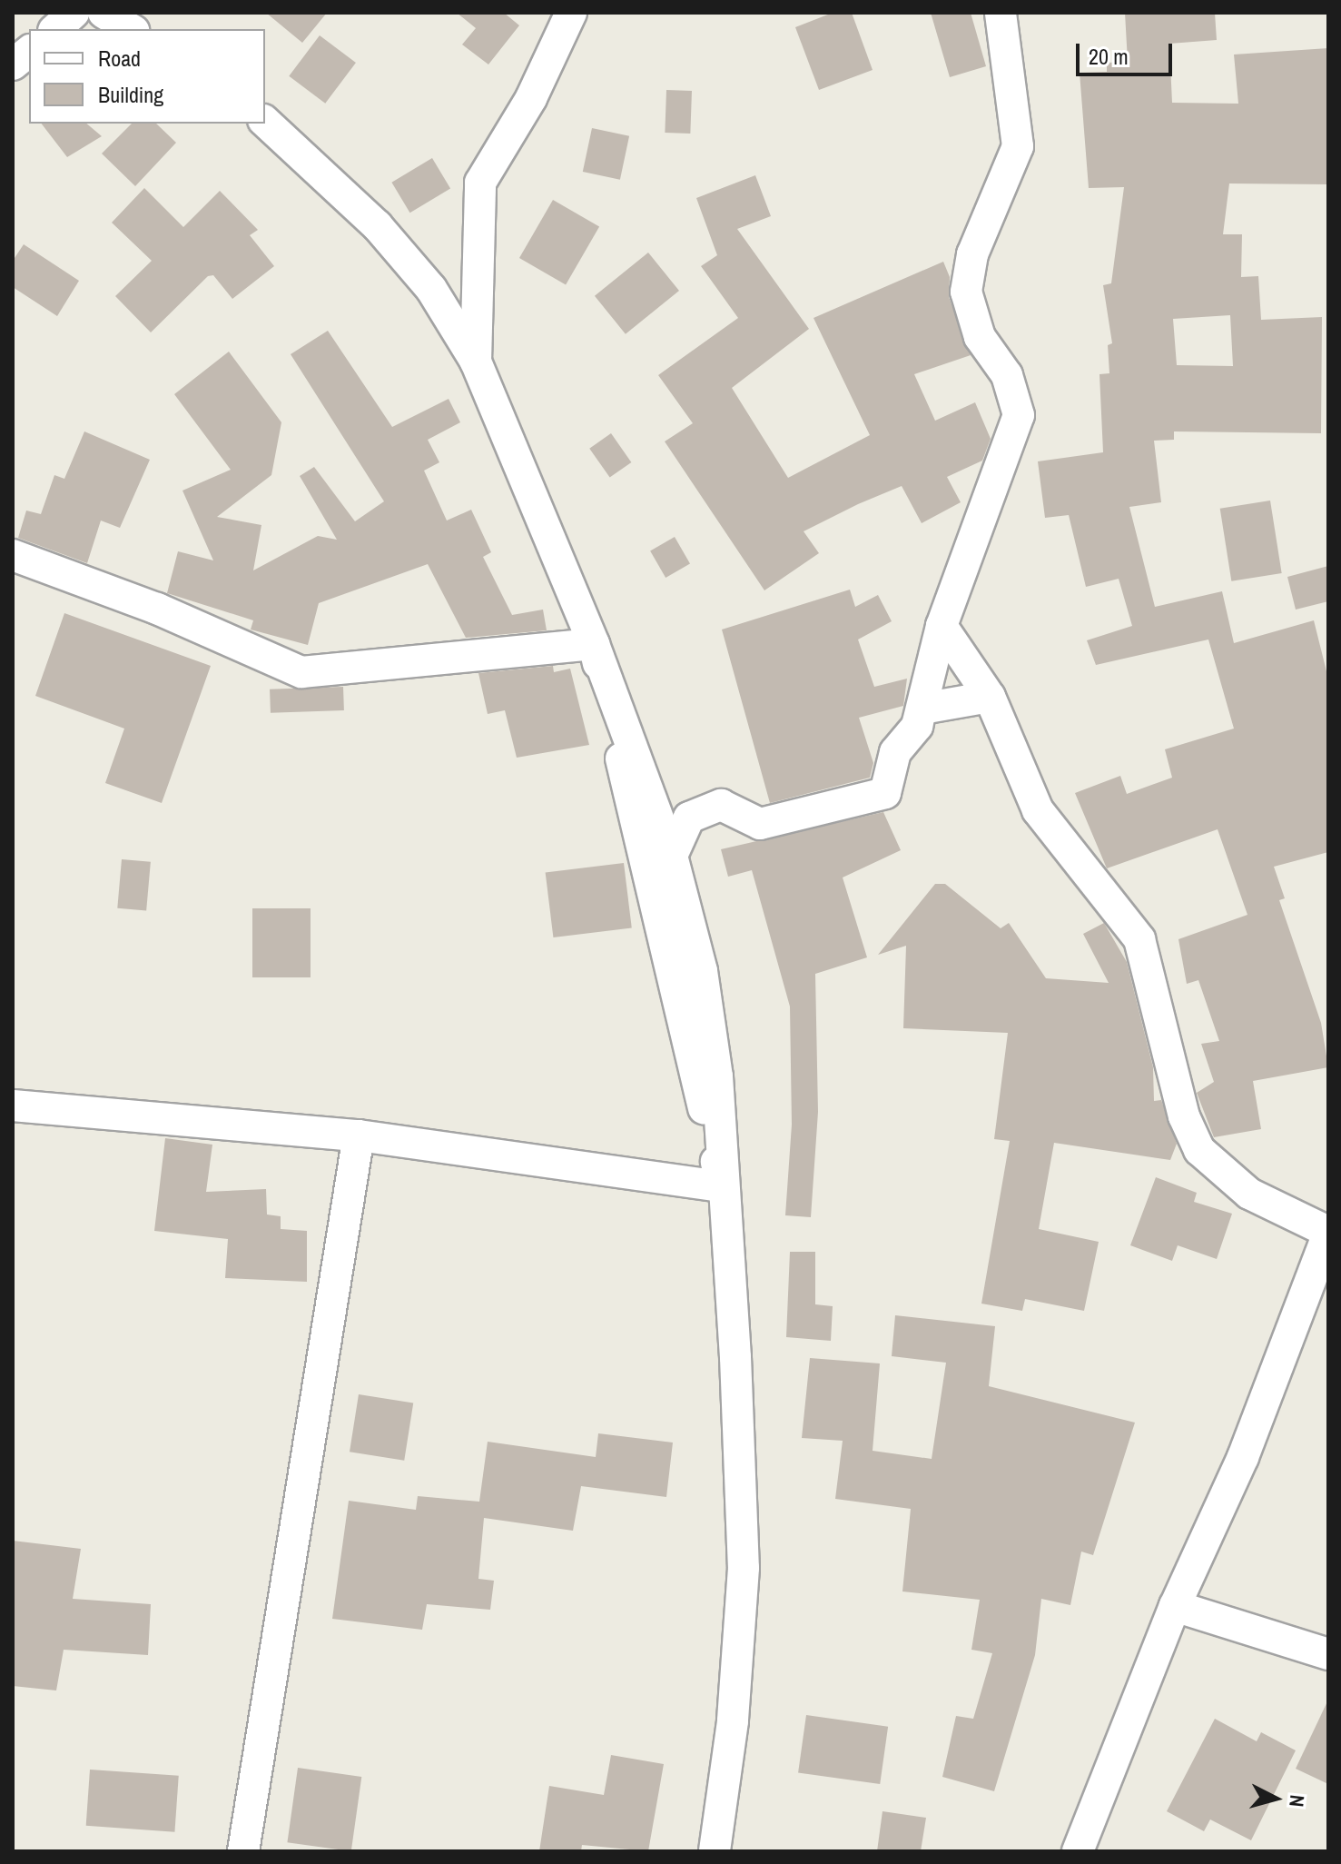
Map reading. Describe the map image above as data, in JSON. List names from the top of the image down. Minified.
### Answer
{"legend":["Road","Building"],"scale_bar":"20 m","north":"right"}
